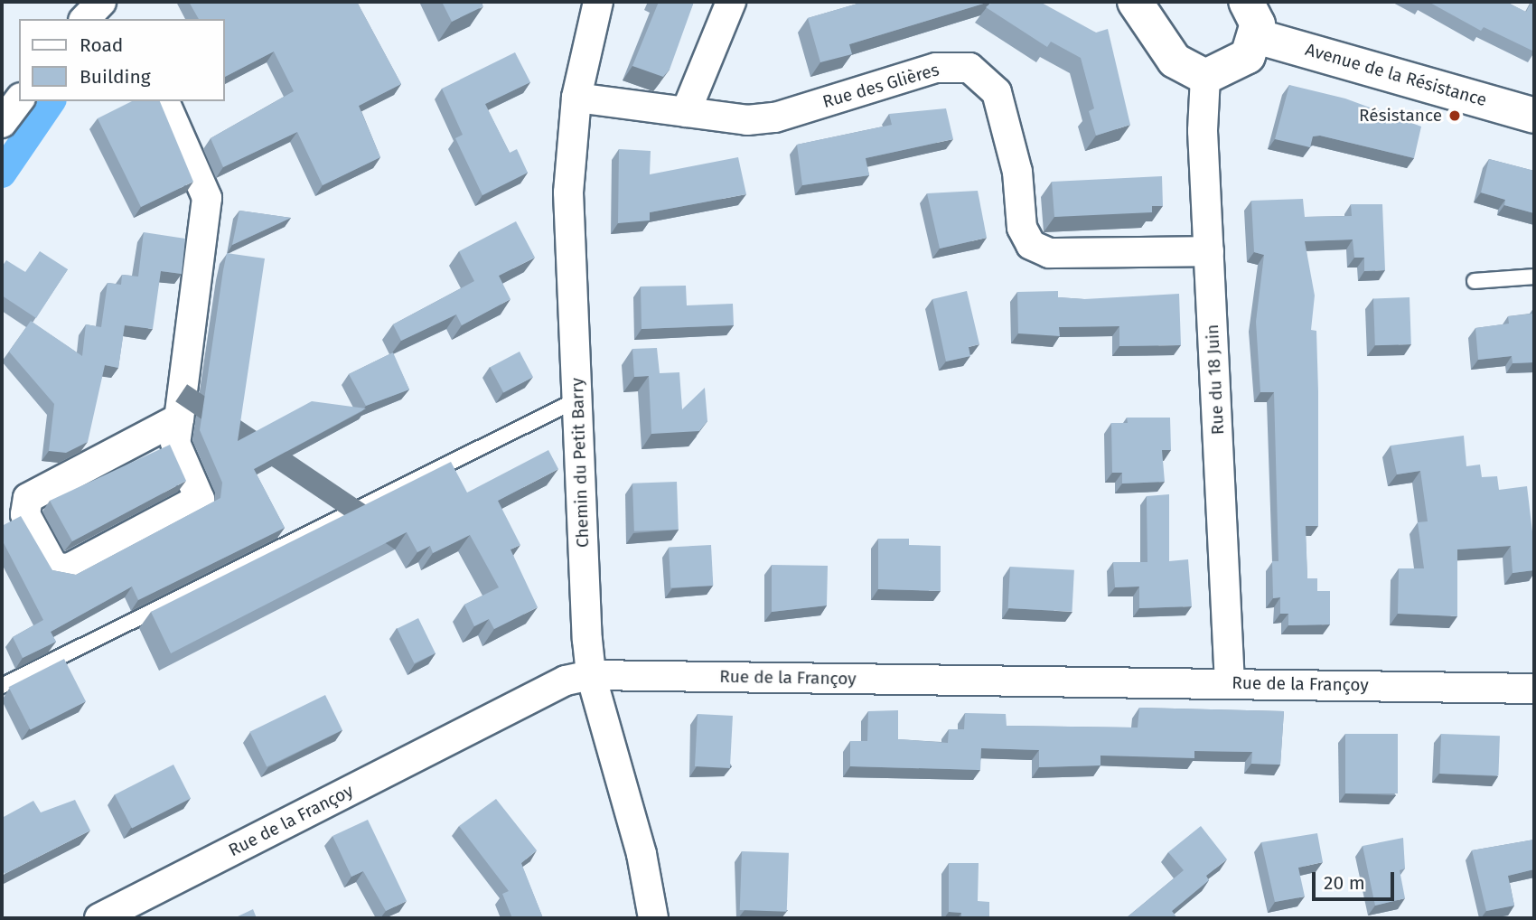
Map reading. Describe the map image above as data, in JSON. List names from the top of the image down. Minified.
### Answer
{"streets":{"street":["Avenue de la Résistance","Rue des Glières","Rue du 18 Juin","Chemin du Petit Barry","Rue de la Françoy"]},"crossings":[["Rue des Glières","Rue du 18 Juin"],["Rue des Glières","Chemin du Petit Barry"],["Rue du 18 Juin","Rue de la Françoy"],["Chemin du Petit Barry","Rue de la Françoy"]],"places":["Résistance"],"legend":["Road","Building"],"scale_bar":"20 m"}
